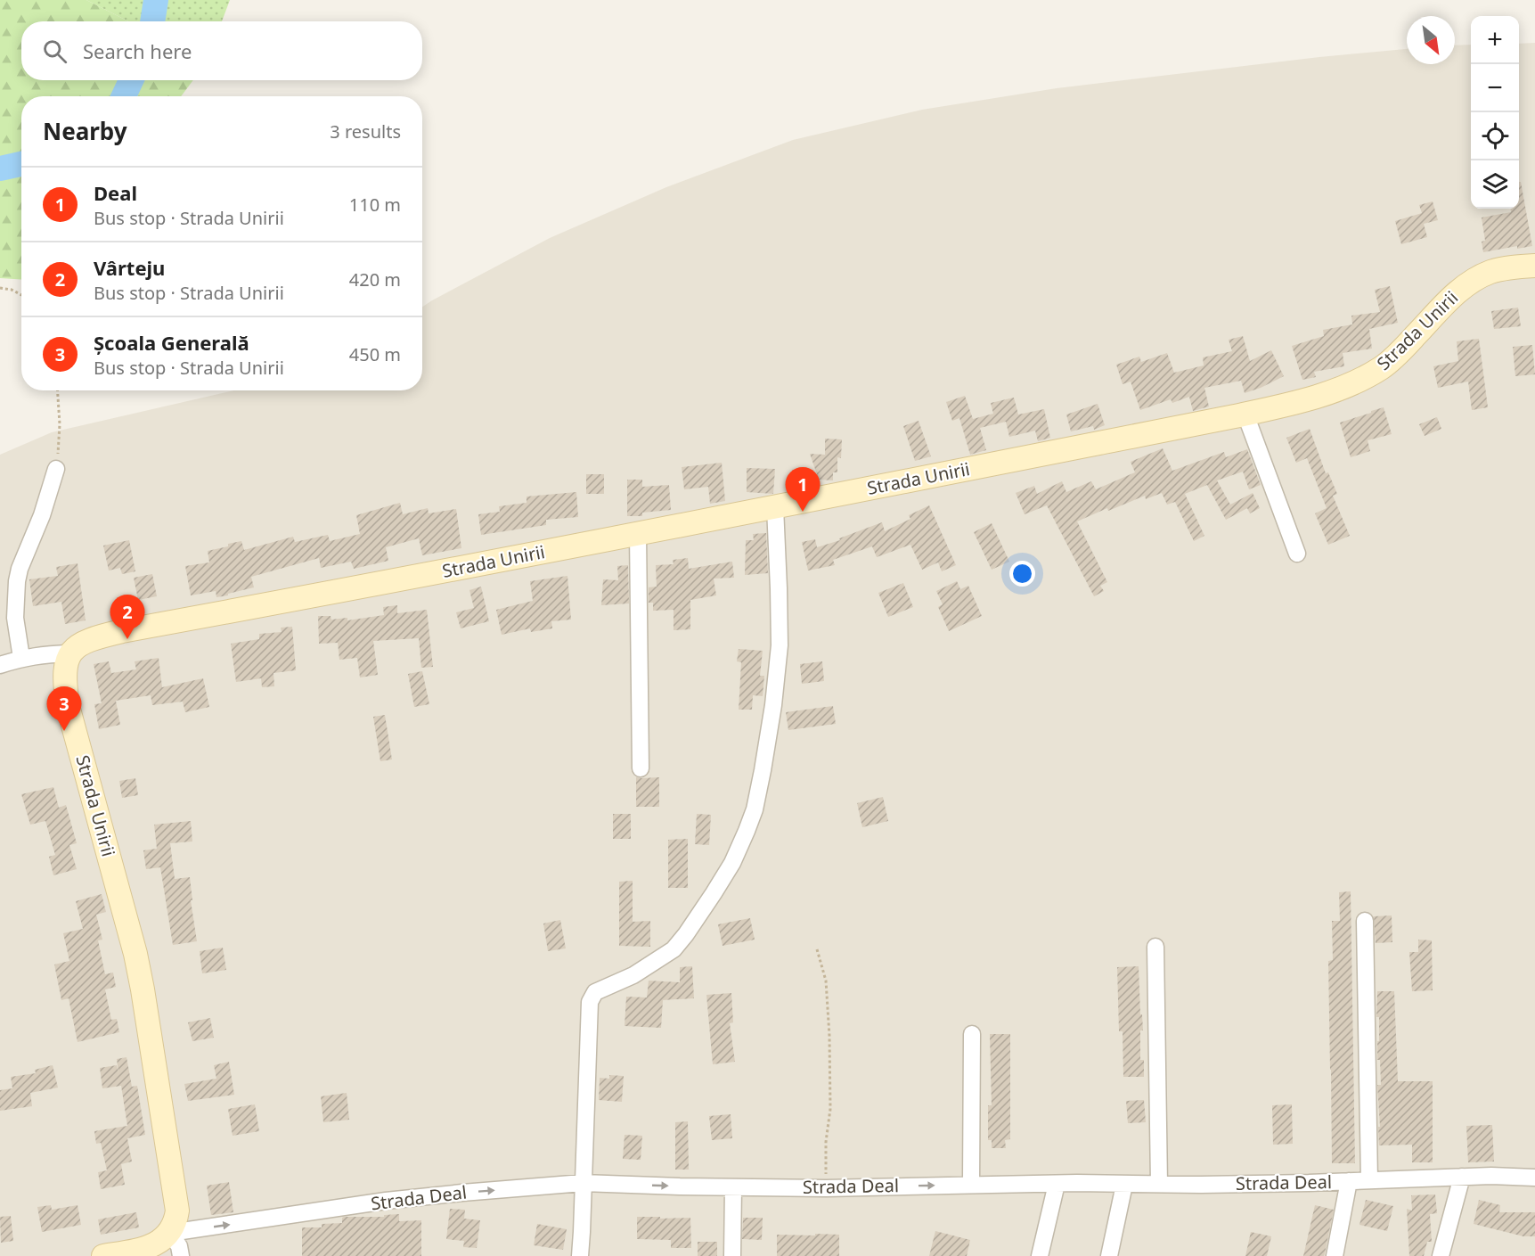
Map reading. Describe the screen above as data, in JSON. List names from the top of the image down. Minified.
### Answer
{"streets":{"main road":["Strada Unirii"],"street":["Strada Deal"]},"crossings":[["Strada Unirii","Strada Deal"]],"one_way":["Strada Deal"],"north":"bottom right","page":{"map_buttons":["+","−"],"search":"Search here","heading":["Nearby","3 results"],"list":[{"mark":"1","name":"Deal","note":"Bus stop · Strada Unirii","value":"110 m"},{"mark":"2","name":"Vârteju","note":"Bus stop · Strada Unirii","value":"420 m"},{"mark":"3","name":"Școala Generală","note":"Bus stop · Strada Unirii","value":"450 m"}],"pins":["1","2","3"]}}
